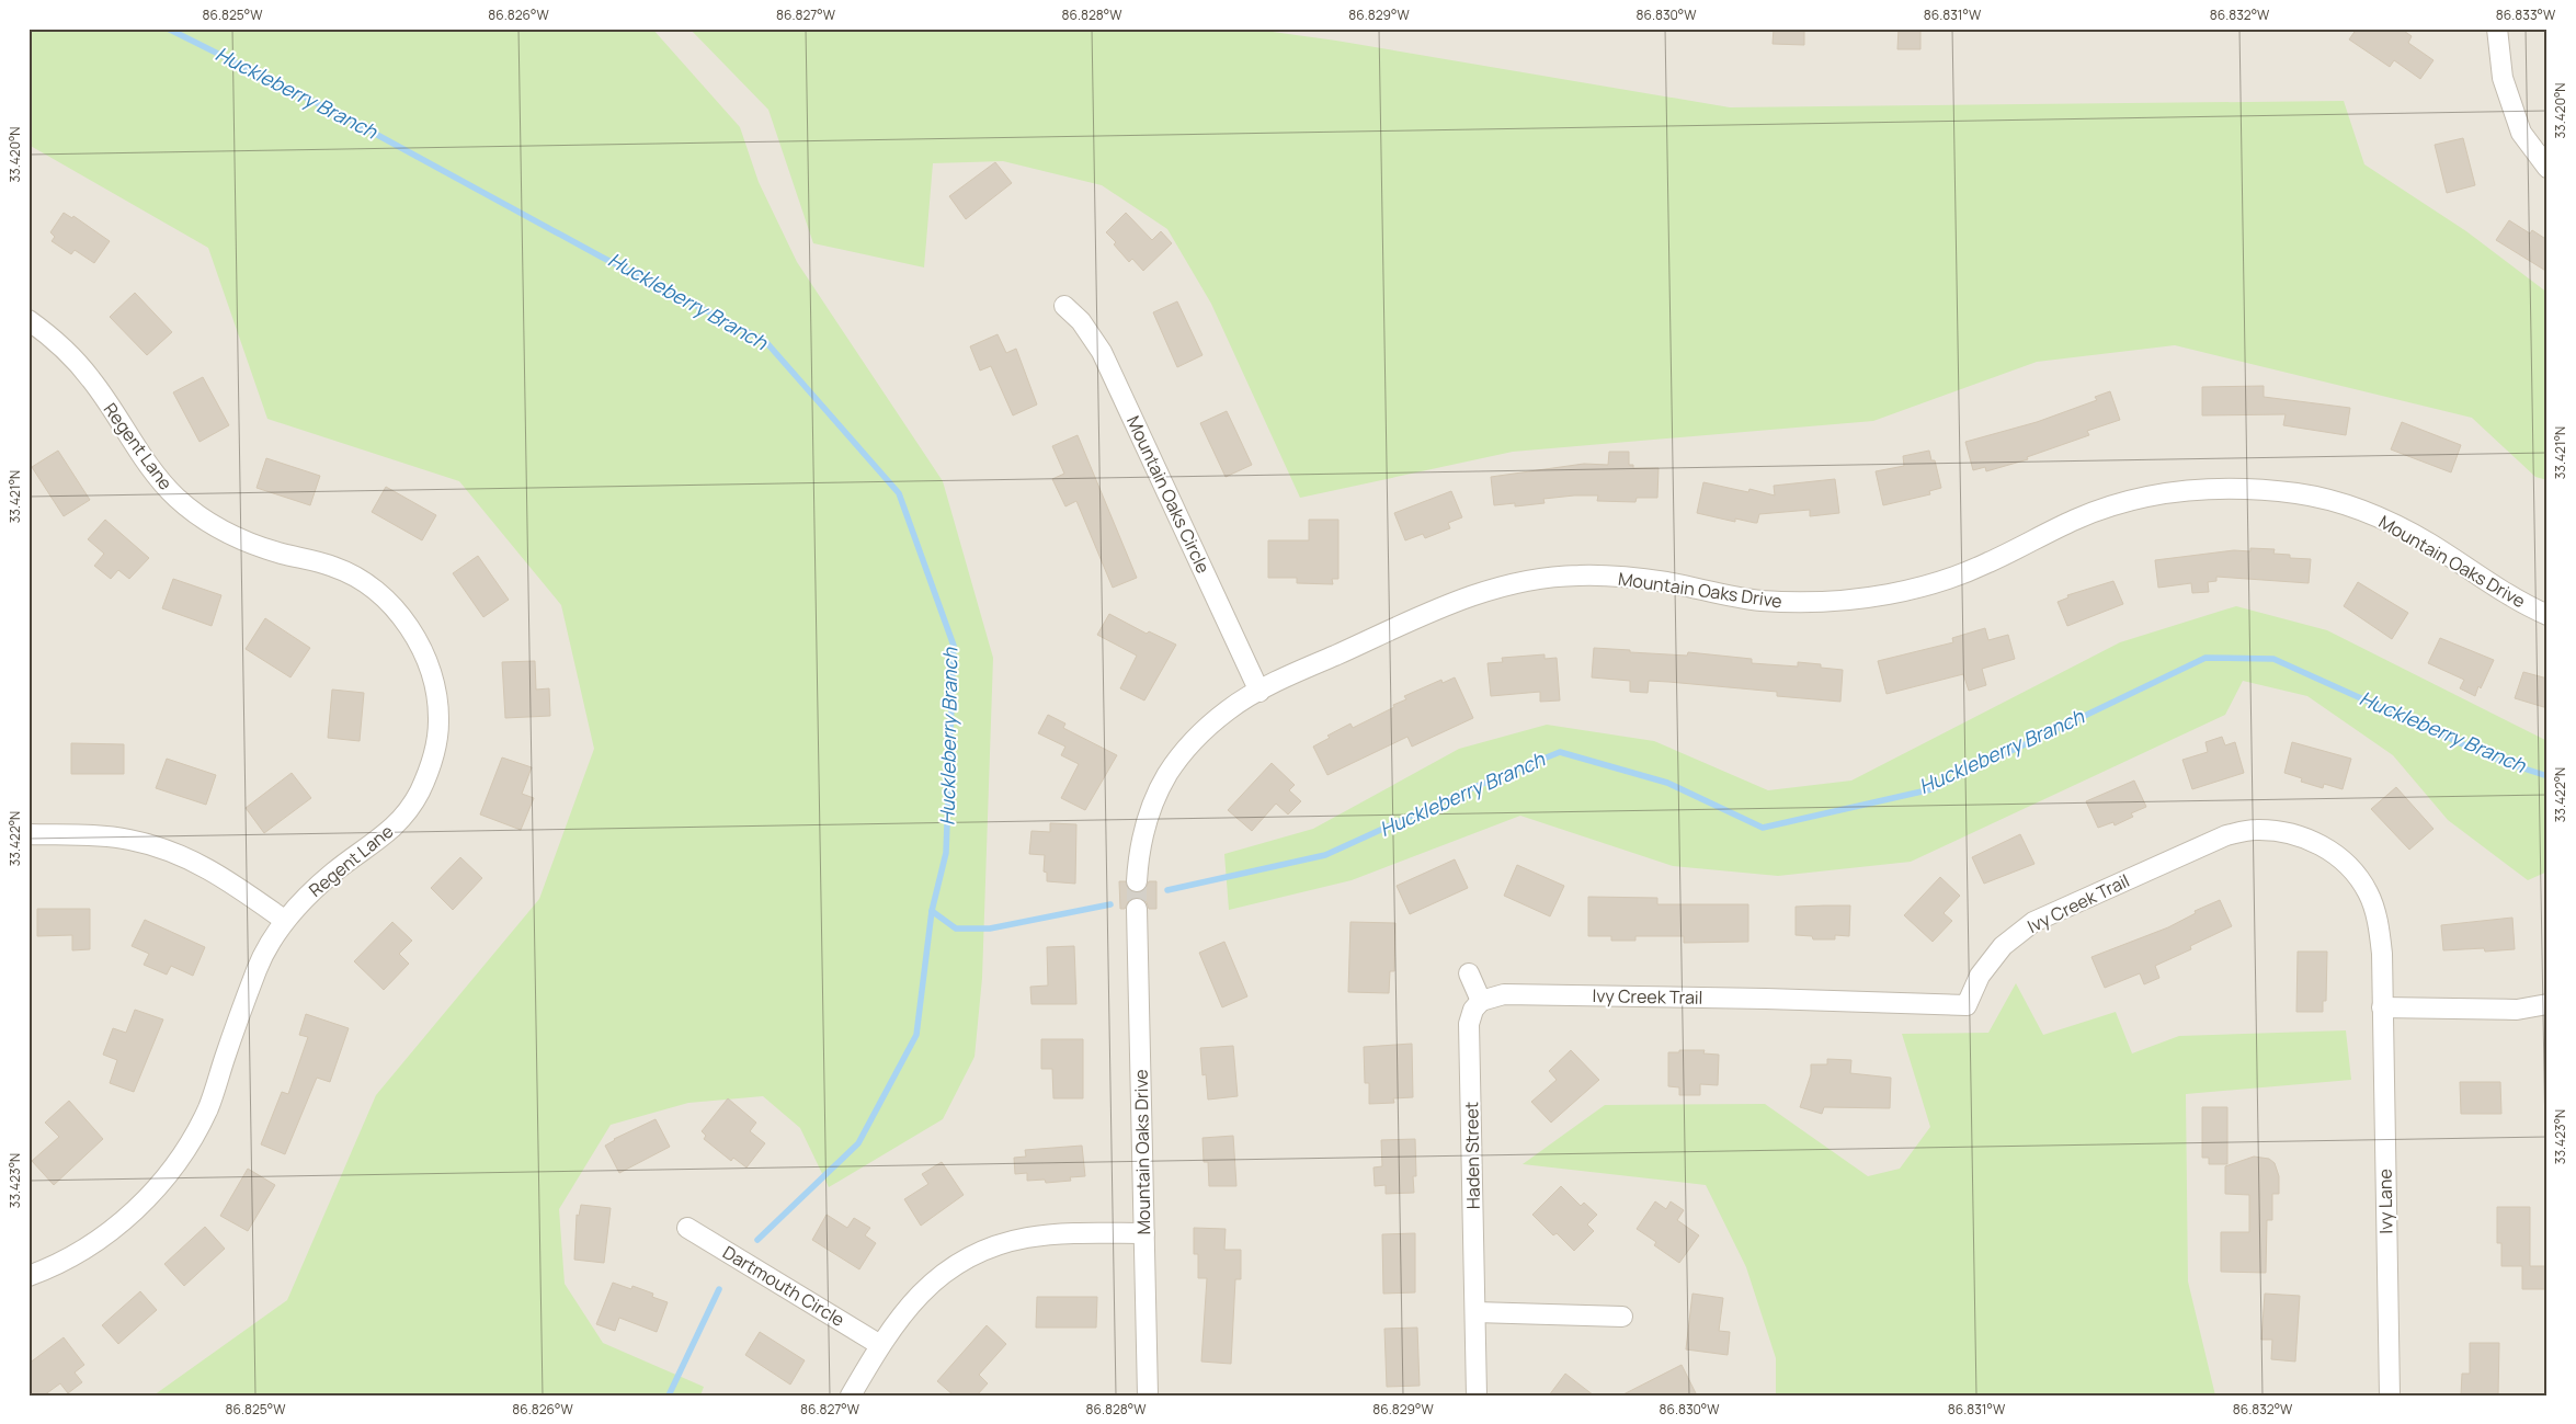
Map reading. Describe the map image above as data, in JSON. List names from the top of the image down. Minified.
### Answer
{"streets":{"street":["Regent Lane","Mountain Oaks Circle","Mountain Oaks Drive","Ivy Creek Trail","Haden Street","Ivy Lane","Dartmouth Circle"]},"crossings":[["Mountain Oaks Circle","Mountain Oaks Drive"],["Ivy Creek Trail","Haden Street"],["Ivy Creek Trail","Ivy Lane"]],"water":["Huckleberry Branch"],"coordinates":["86.825°W","86.826°W","86.827°W","86.828°W","86.829°W","86.830°W","86.831°W","86.832°W","86.833°W","33.420°N","33.421°N","33.422°N","33.423°N"]}
